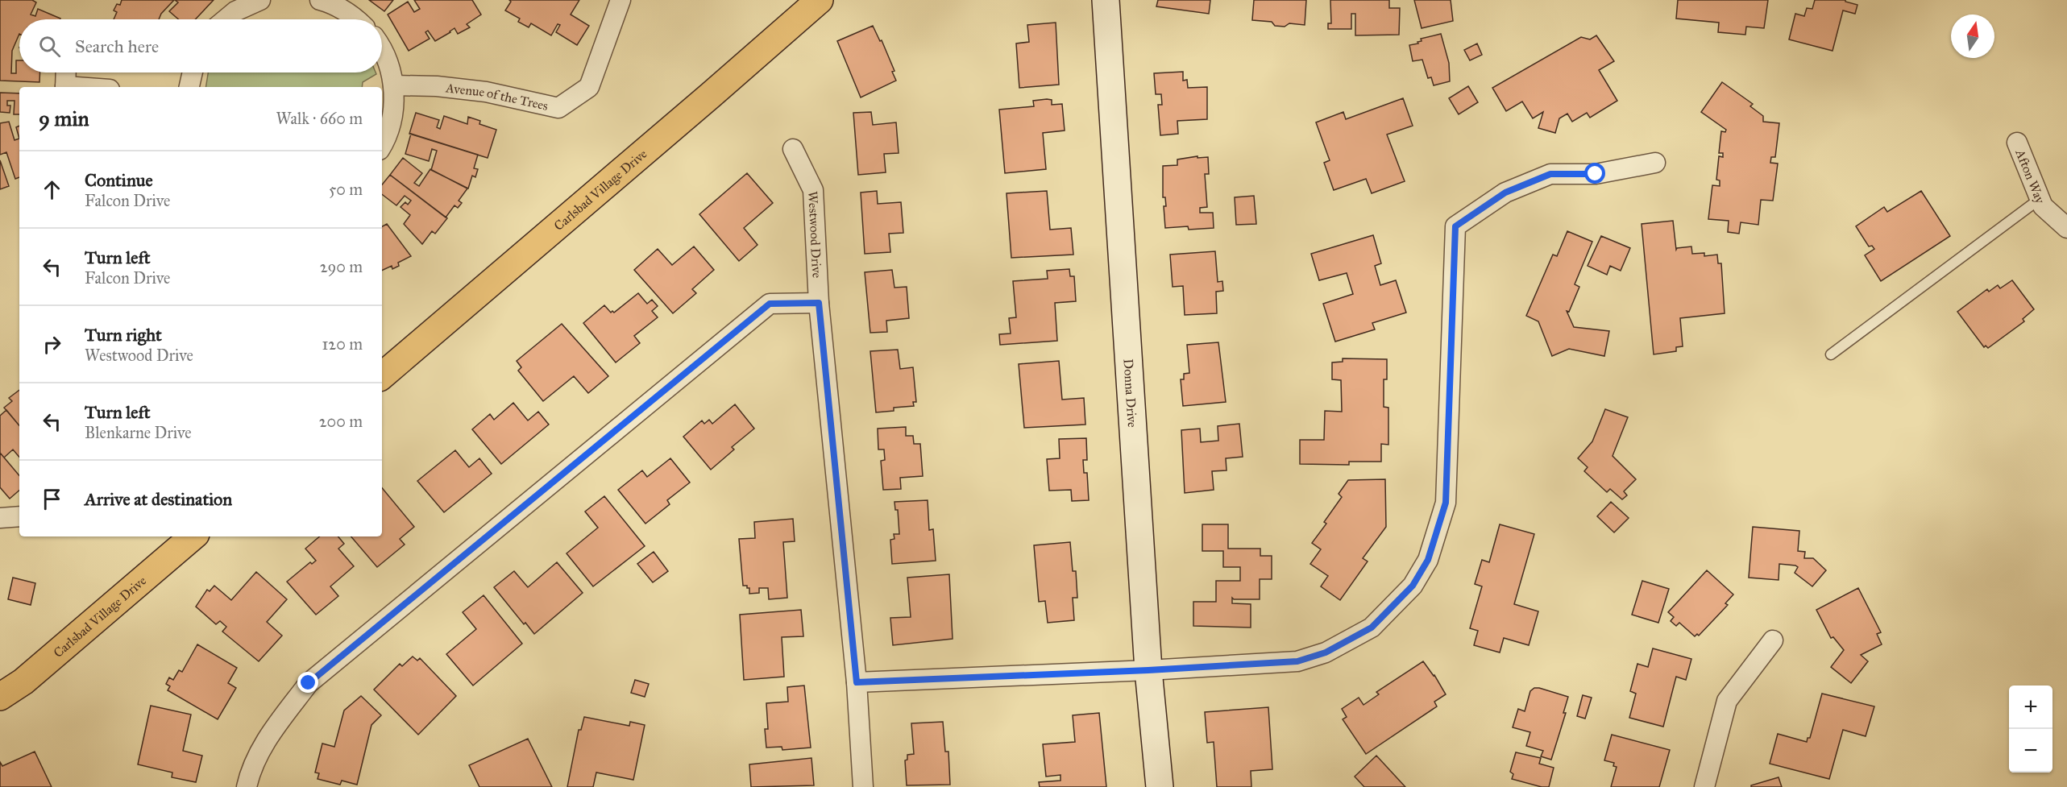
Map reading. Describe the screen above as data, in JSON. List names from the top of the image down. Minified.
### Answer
{"streets":{"main road":["Carlsbad Village Drive"],"street":["Avenue of the Trees","Afton Way","Westwood Drive","Donna Drive"]},"north":"top","page":{"search":"Search here","heading":["9 min","Walk · 660 m"],"list":[["Continue","Falcon Drive","50 m"],["Turn left","Falcon Drive","290 m"],["Turn right","Westwood Drive","120 m"],["Turn left","Blenkarne Drive","200 m"],"Arrive at destination"],"map_buttons":["+","−"]}}
